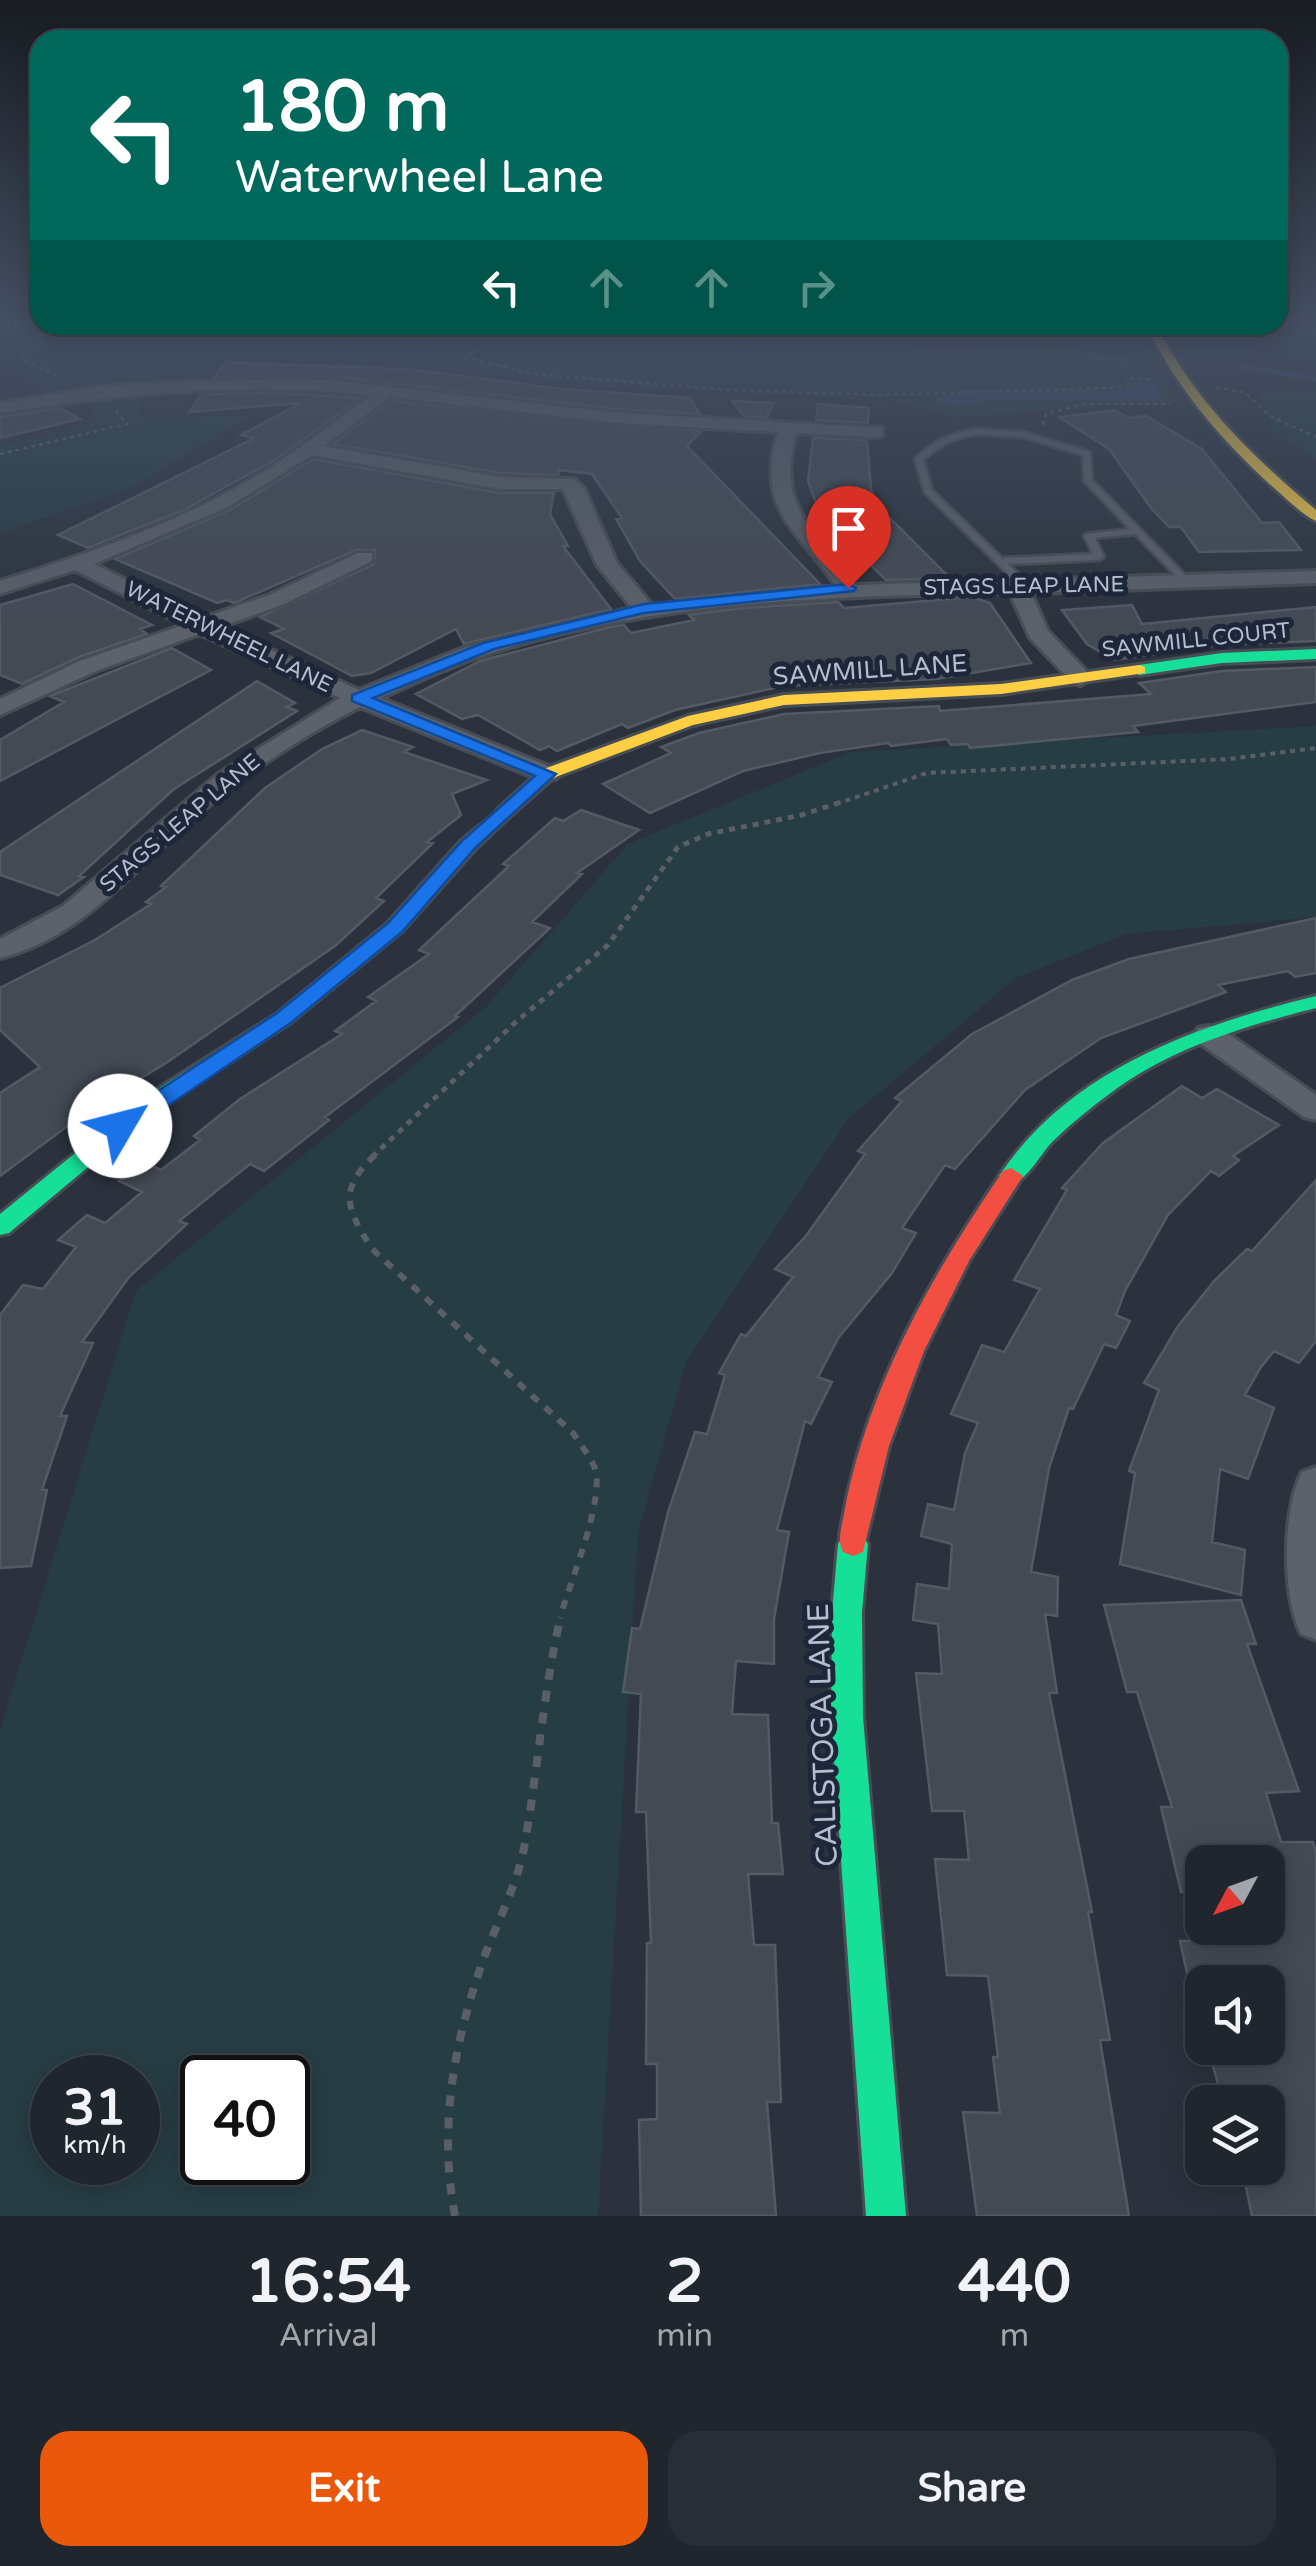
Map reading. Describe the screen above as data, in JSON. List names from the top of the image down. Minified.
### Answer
{"streets":{"street":["STAGS LEAP LANE","WATERWHEEL LANE","SAWMILL COURT","SAWMILL LANE","CALISTOGA LANE"]},"crossings":[["STAGS LEAP LANE","WATERWHEEL LANE"],["WATERWHEEL LANE","SAWMILL LANE"],["SAWMILL COURT","SAWMILL LANE"]],"north":"bottom left","page":{"turn":["180 m","Waterwheel Lane"],"speed":"31 km/h","limit":"40","eta":["16:54","Arrival","2","min","440","m"],"buttons":["Exit","Share"]}}
